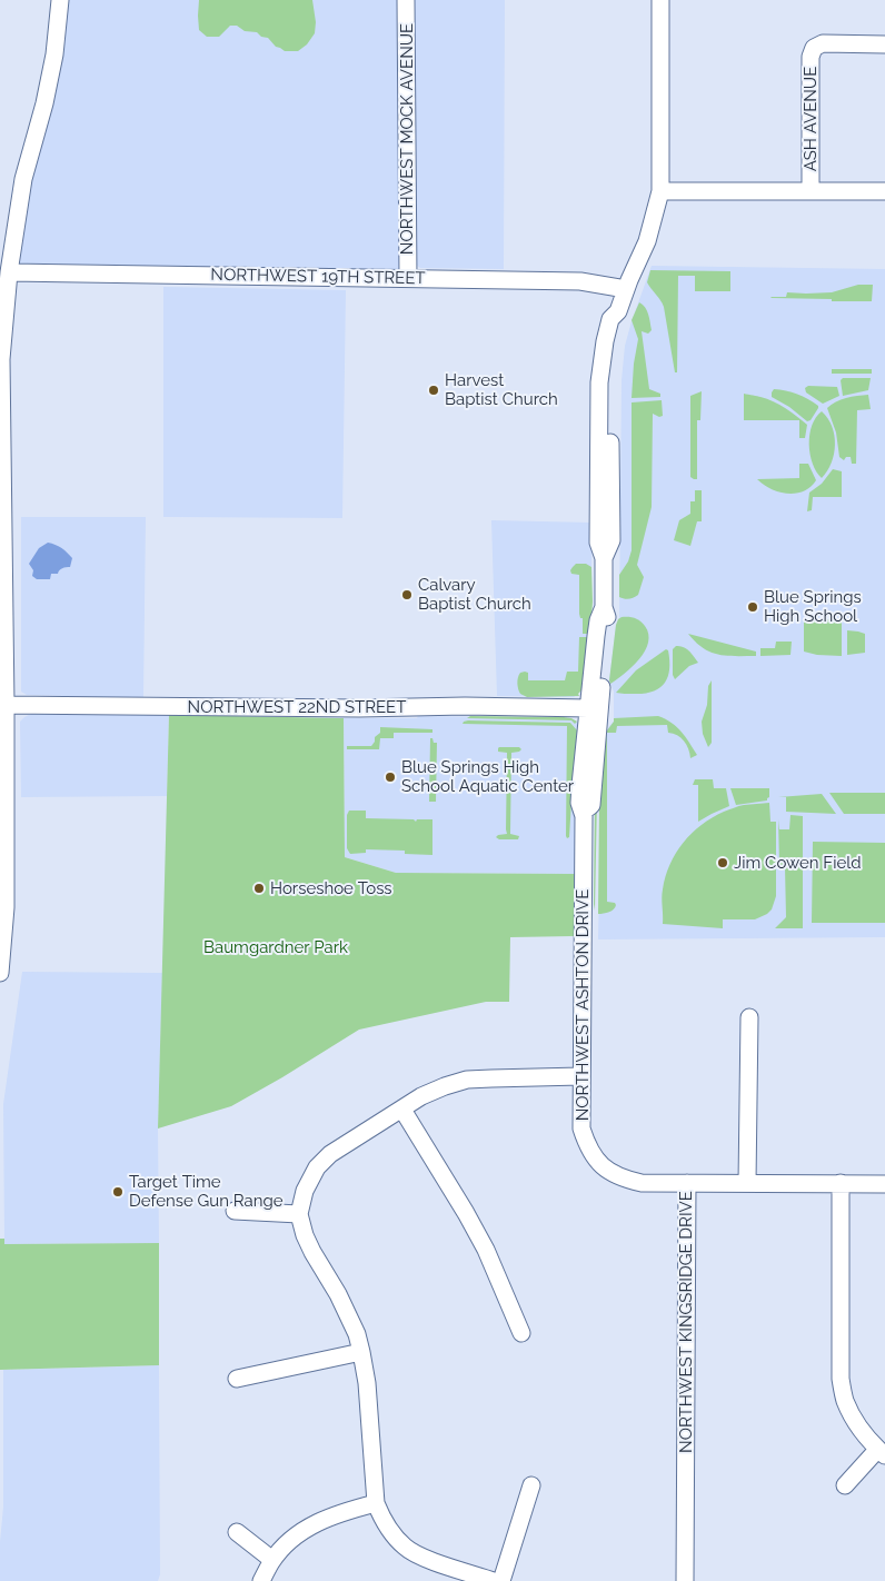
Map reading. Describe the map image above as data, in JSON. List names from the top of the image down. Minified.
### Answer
{"streets":{"street":["ASH AVENUE","NORTHWEST MOCK AVENUE","NORTHWEST 19TH STREET","NORTHWEST 22ND STREET","NORTHWEST ASHTON DRIVE","NORTHWEST KINGSRIDGE DRIVE"]},"crossings":[["NORTHWEST MOCK AVENUE","NORTHWEST 19TH STREET"],["NORTHWEST 19TH STREET","NORTHWEST ASHTON DRIVE"],["NORTHWEST 22ND STREET","NORTHWEST ASHTON DRIVE"],["NORTHWEST ASHTON DRIVE","NORTHWEST KINGSRIDGE DRIVE"]],"parks":["Baumgardner Park"],"places":["Harvest Baptist Church","Calvary Baptist Church","Blue Springs High School","Blue Springs High School Aquatic Center","Jim Cowen Field","Horseshoe Toss","Target Time Defense Gun Range"]}
